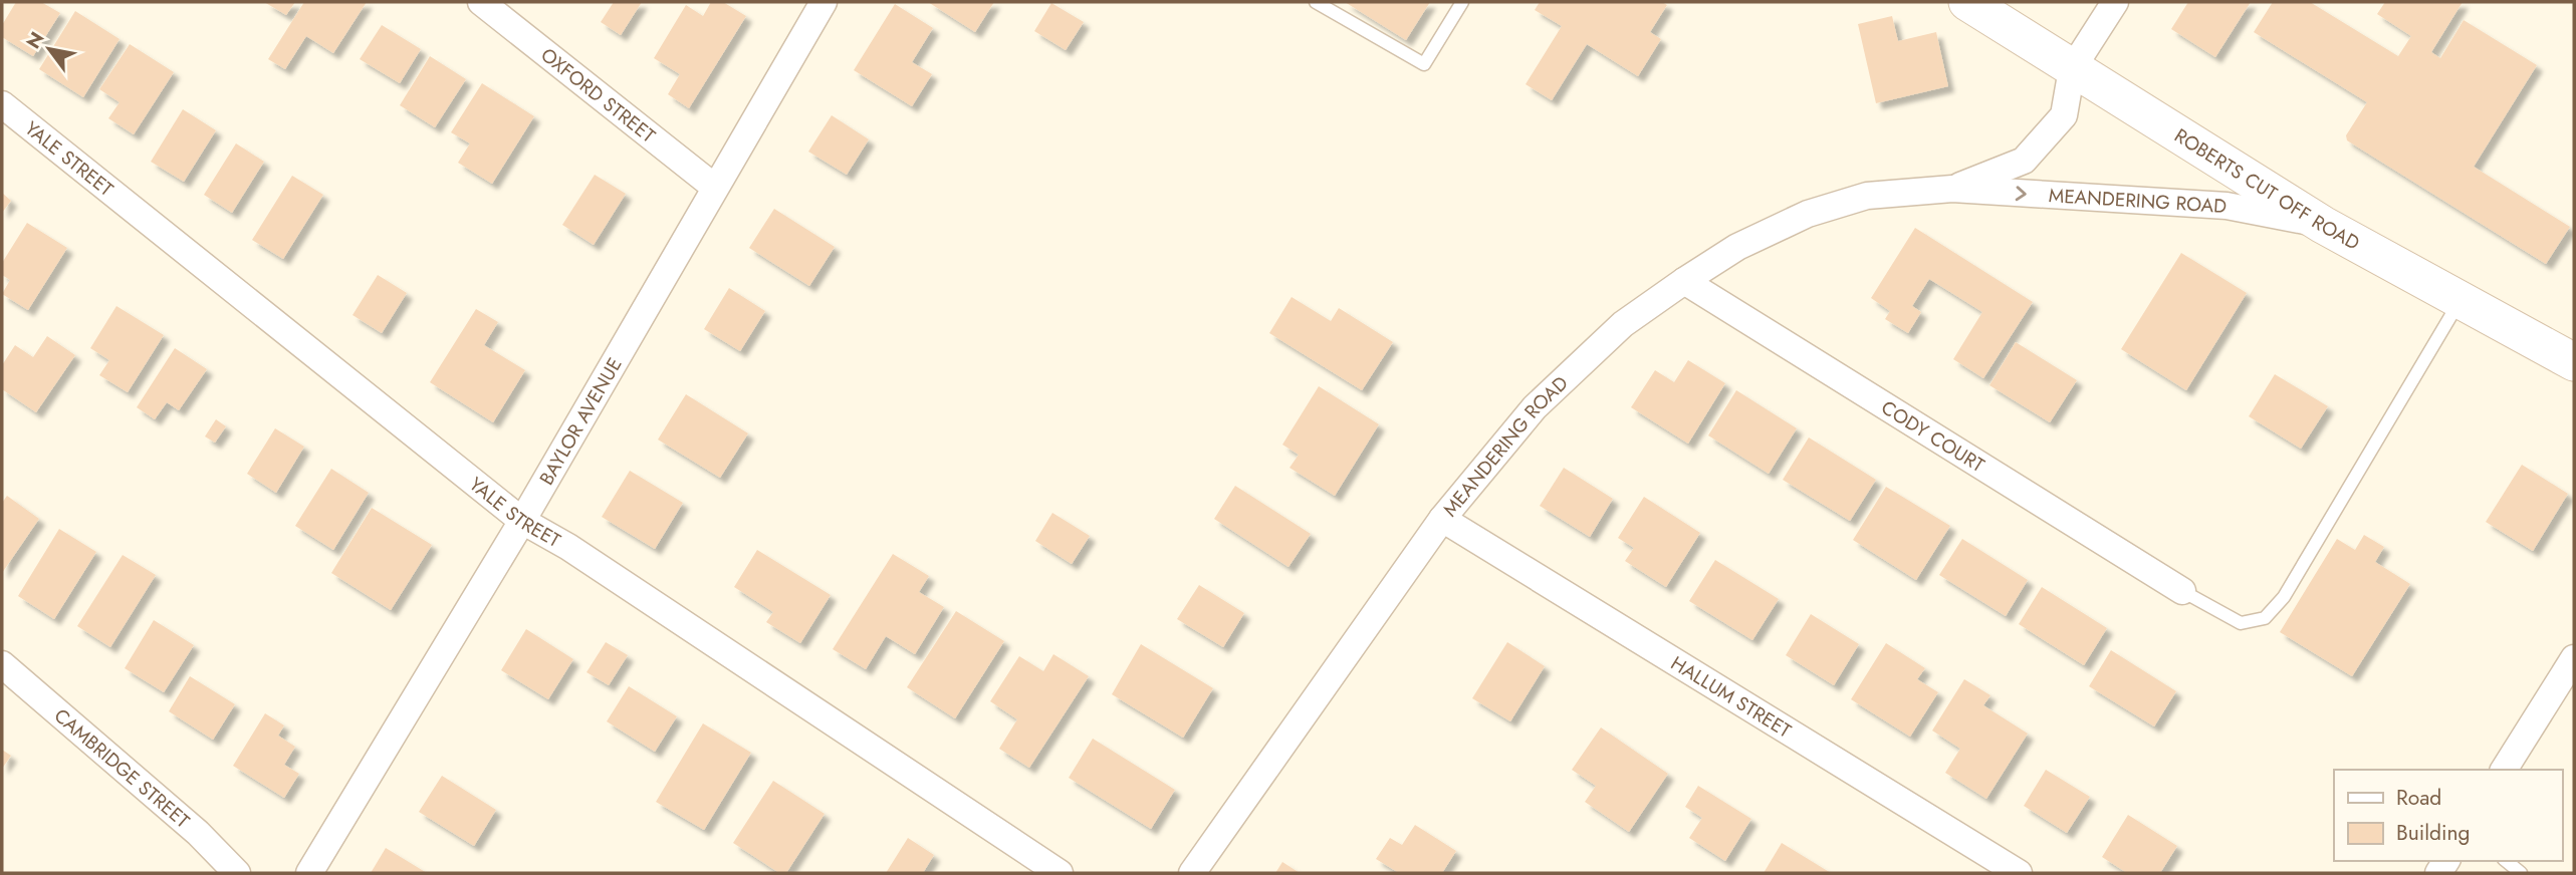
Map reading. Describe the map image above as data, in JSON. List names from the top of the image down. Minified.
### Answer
{"streets":{"street":["OXFORD STREET","YALE STREET","ROBERTS CUT OFF ROAD","MEANDERING ROAD","BAYLOR AVENUE","CODY COURT","HALLUM STREET","CAMBRIDGE STREET"]},"crossings":[["OXFORD STREET","BAYLOR AVENUE"],["YALE STREET","BAYLOR AVENUE"],["ROBERTS CUT OFF ROAD","MEANDERING ROAD"],["MEANDERING ROAD","CODY COURT"],["MEANDERING ROAD","HALLUM STREET"]],"legend":["Road","Building"],"north":"top left"}
